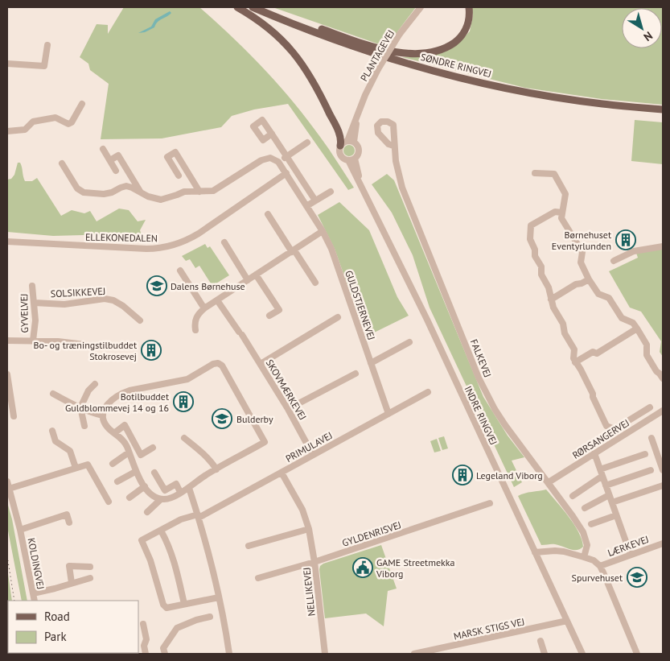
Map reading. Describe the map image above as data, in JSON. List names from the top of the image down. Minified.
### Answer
{"streets":{"main road":["SØNDRE RINGVEJ"],"street":["PLANTAGEVEJ","ELLEKONEDALEN","SOLSIKKEVEJ","GULDSTJERNEVEJ","GYVELVEJ","FALKEVEJ","SKOVMÆRKEVEJ","INDRE RINGVEJ","RØRSANGERVEJ","PRIMULAVEJ","GYLDENRISVEJ","LÆRKEVEJ","KOLDINGVEJ","NELLIKEVEJ","MARSK STIGS VEJ"]},"crossings":[["PLANTAGEVEJ","INDRE RINGVEJ"],["ELLEKONEDALEN","GULDSTJERNEVEJ"],["SOLSIKKEVEJ","GYVELVEJ"],["GULDSTJERNEVEJ","PRIMULAVEJ"],["FALKEVEJ","RØRSANGERVEJ"],["SKOVMÆRKEVEJ","PRIMULAVEJ"],["INDRE RINGVEJ","MARSK STIGS VEJ"],["PRIMULAVEJ","NELLIKEVEJ"],["GYLDENRISVEJ","NELLIKEVEJ"]],"places":{"building":["Børnehuset Eventyrlunden","Bo- og træningstilbuddet Stokrosevej","Botilbuddet Guldblommevej 14 og 16","Legeland Viborg"],"school or university":["Dalens Børnehuse","Bulderby","Spurvehuset"],"public building":["GAME Streetmekka Viborg"]},"legend":["Road","Park"],"north":"bottom right"}
